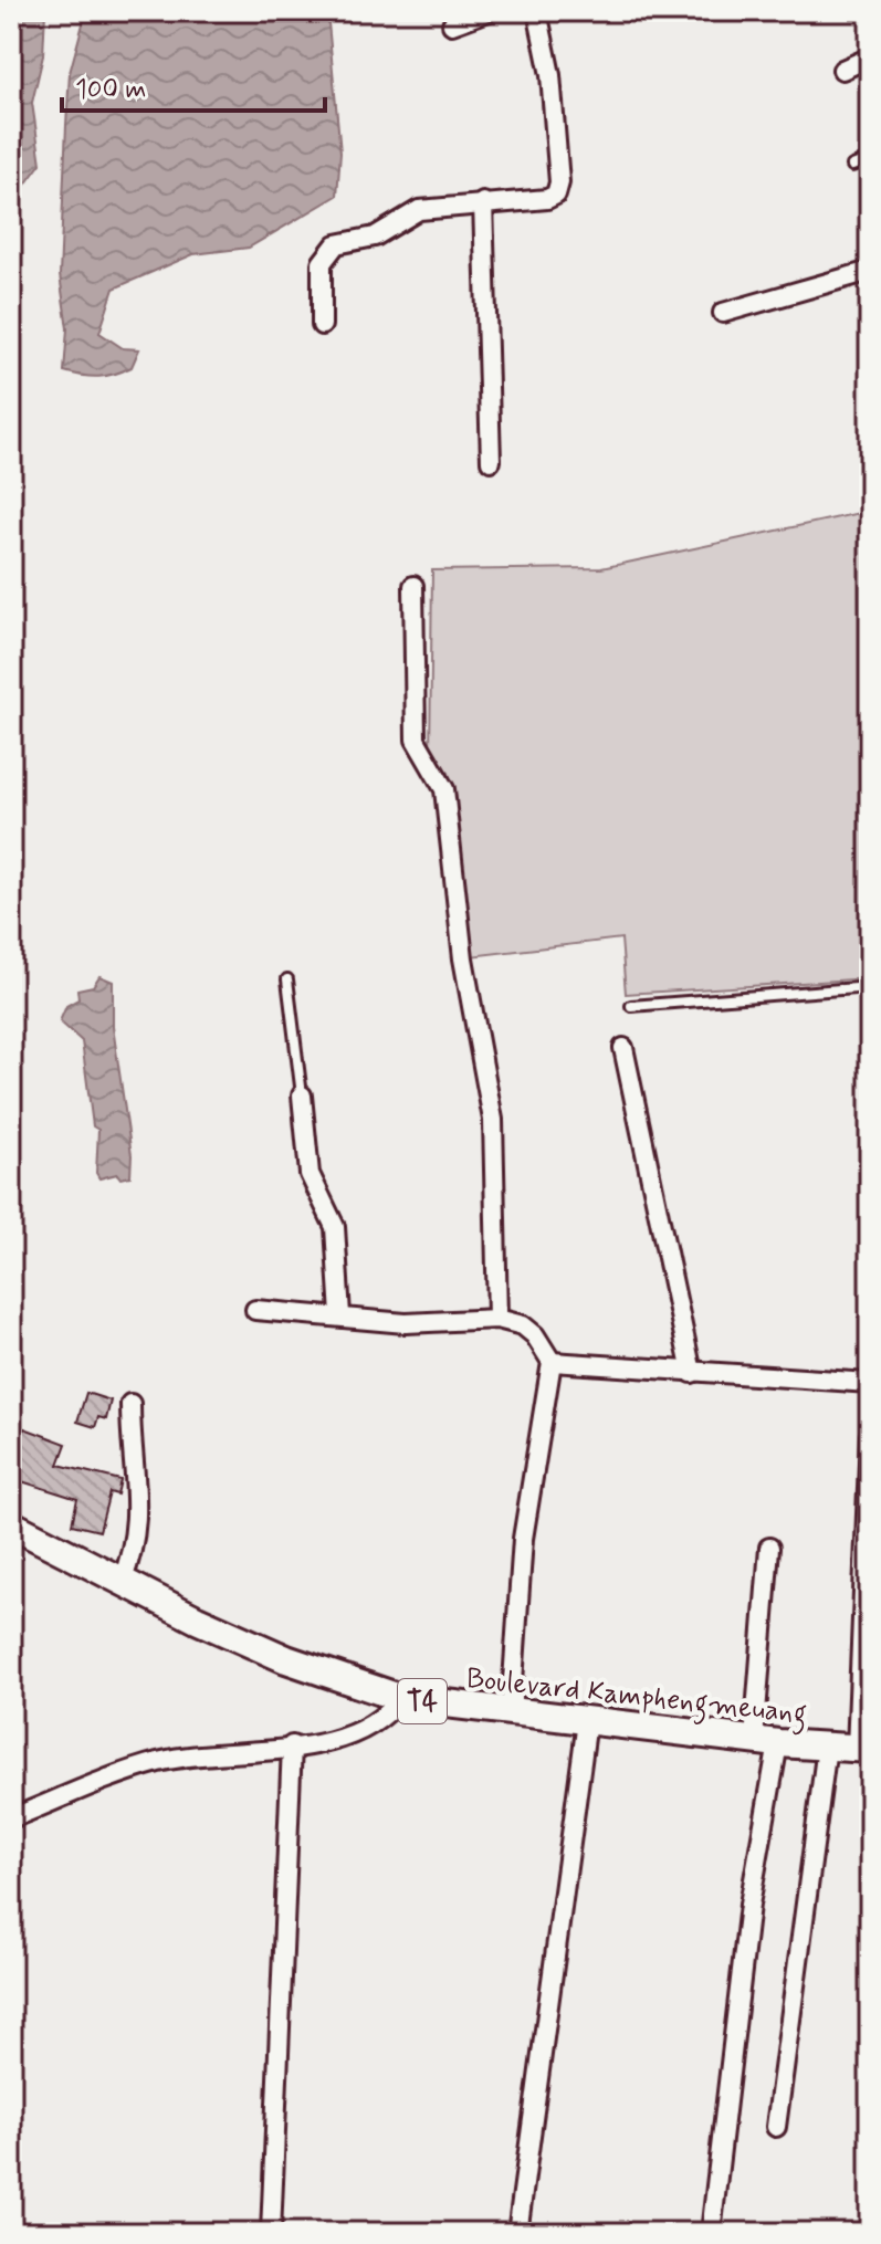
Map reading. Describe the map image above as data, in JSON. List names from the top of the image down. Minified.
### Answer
{"streets":{"main road":["Boulevard Kamphengmeuang","T4"]},"scale_bar":"100 m"}
